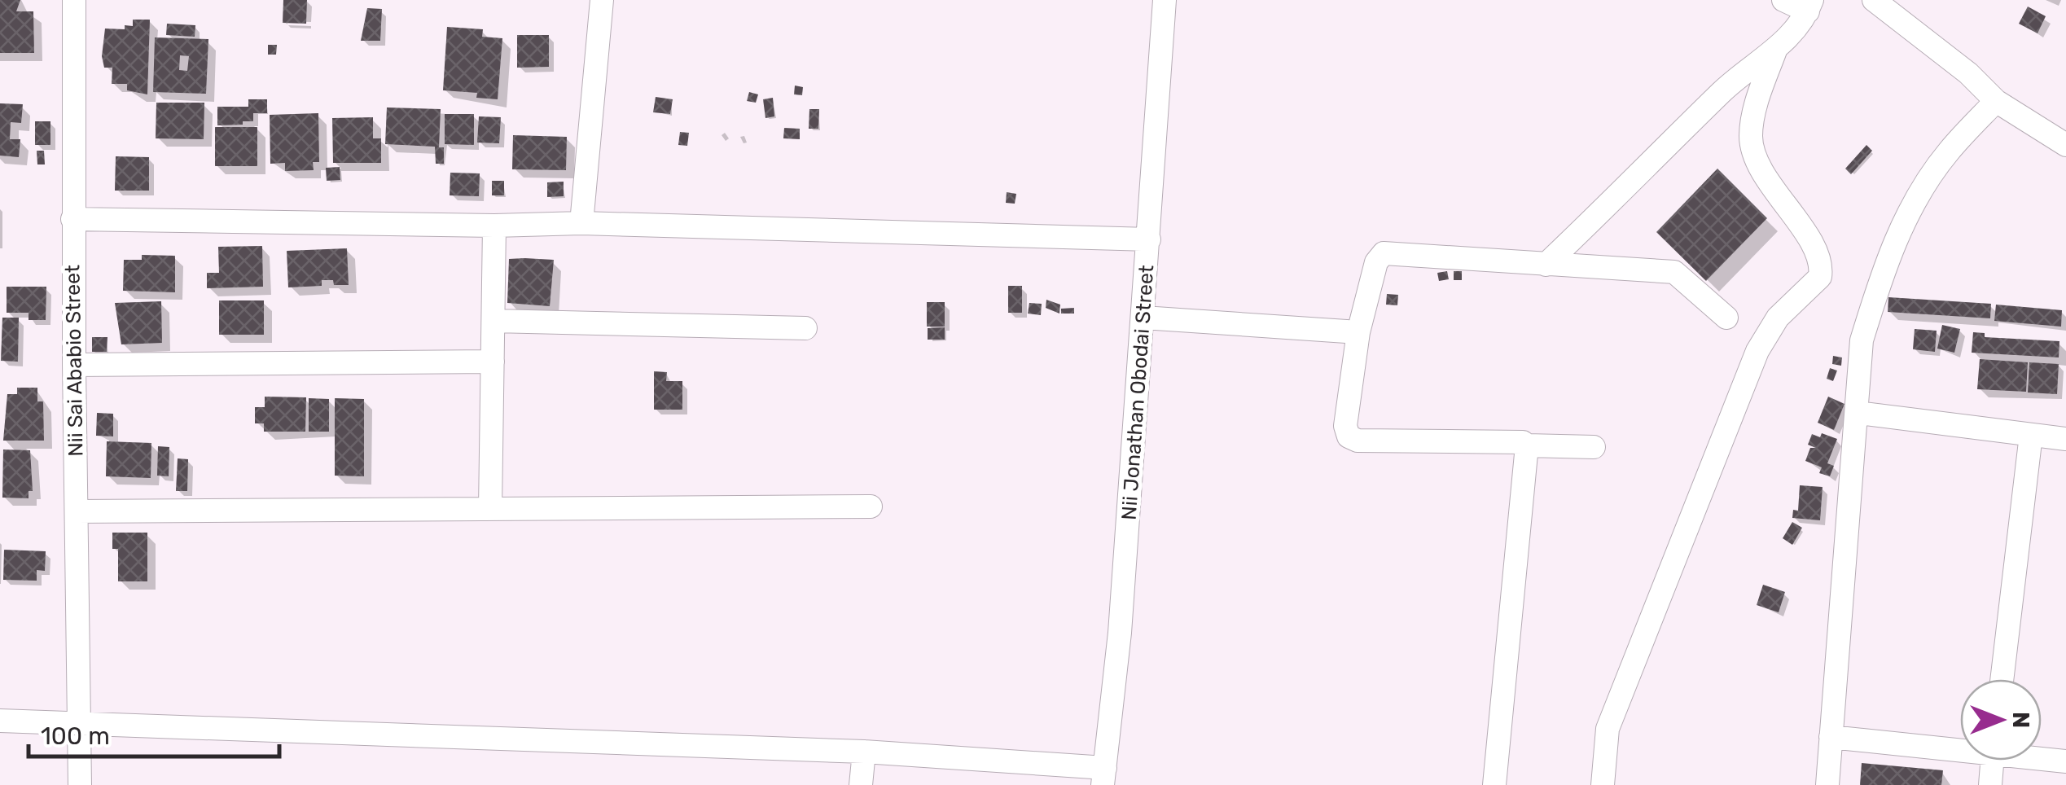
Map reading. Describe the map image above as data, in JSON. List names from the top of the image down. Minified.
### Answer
{"streets":{"street":["Nii Sai Ababio Street","Nii Jonathan Obodai Street"]},"scale_bar":"100 m","north":"right"}
